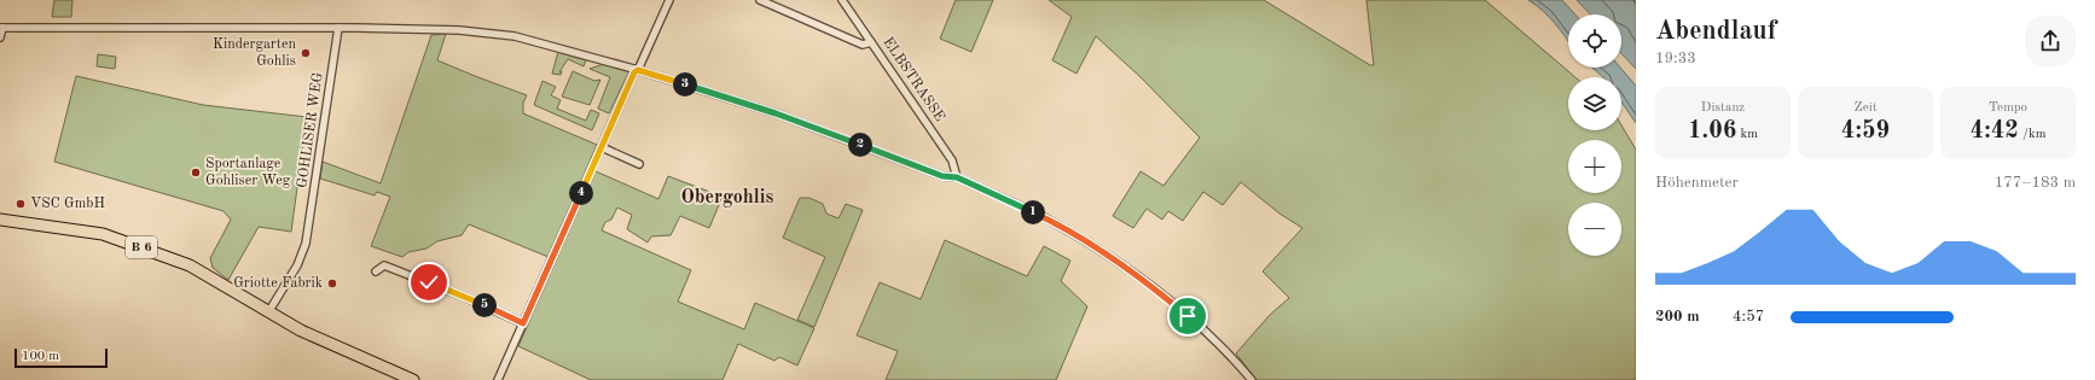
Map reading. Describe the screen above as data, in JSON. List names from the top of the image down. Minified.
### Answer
{"streets":{"main road":["B 6"],"street":["ELBSTRASSE","GOHLISER WEG"]},"crossings":[["GOHLISER WEG","B 6"]],"districts":["Obergohlis"],"places":["Kindergarten Gohlis","Sportanlage Gohliser Weg","VSC GmbH","Griotte Fabrik"],"scale_bar":"100 m","page":{"heading":["Abendlauf","19:33"],"map_buttons":["+","−"],"pins":["3","2","4","1","5"],"stats":[["Distanz","1.06 km"],["Zeit","4:59"],["Tempo","4:42 /km"]],"chart":["Höhenmeter","177–183 m"],"list":[{"name":"200 m","note":"4:57"}],"scale":"100 m"}}
